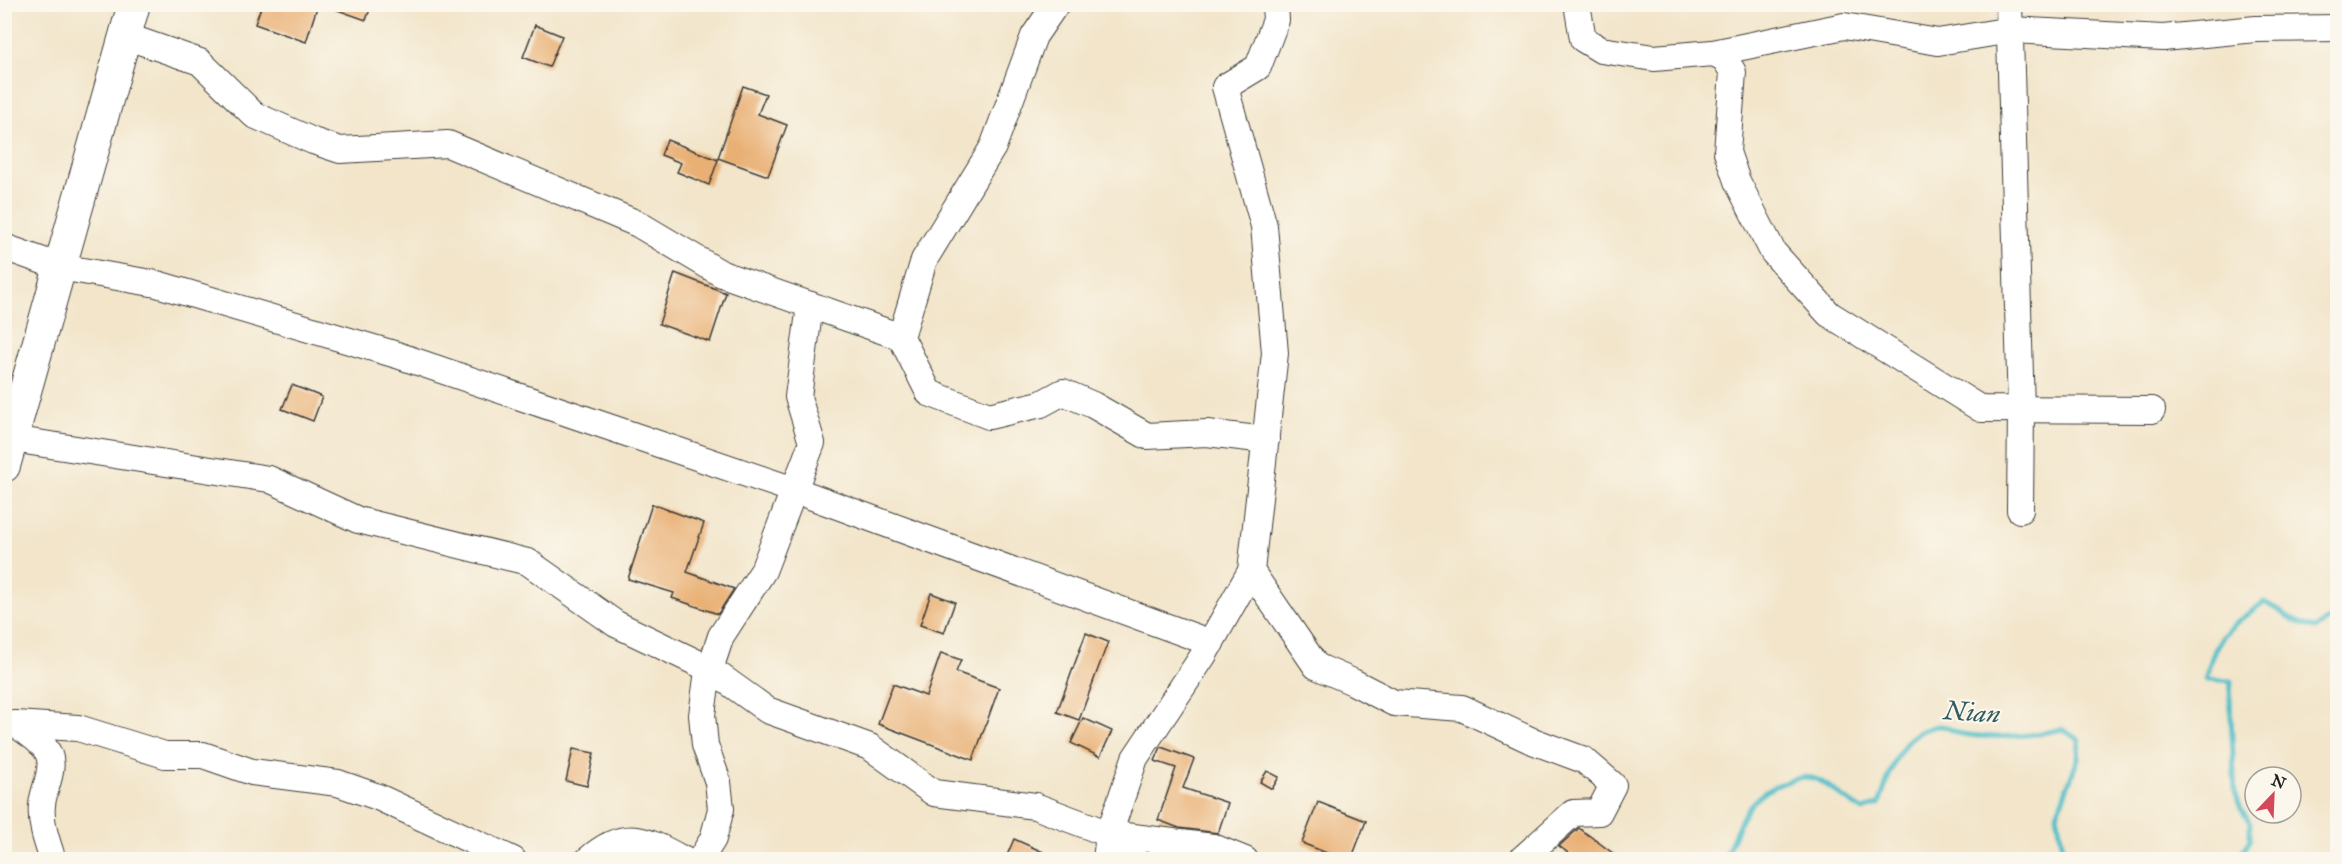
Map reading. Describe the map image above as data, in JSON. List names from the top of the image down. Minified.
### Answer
{"water":["Nian"],"north":"top right"}
